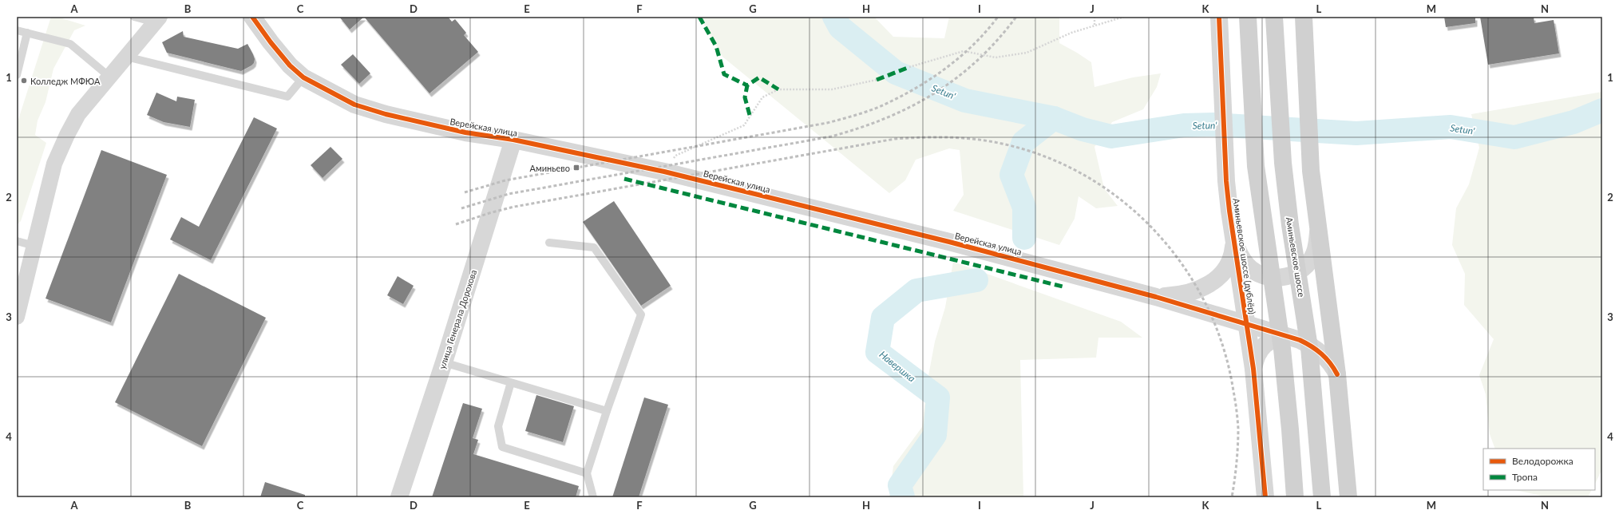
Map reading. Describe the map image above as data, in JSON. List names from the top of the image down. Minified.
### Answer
{"streets":{"main road":["Аминьевское шоссе"],"street":["Верейская улица","Аминьевское шоссе (дублёр)","улица Генерала Дорохова"]},"crossings":[["Верейская улица","Аминьевское шоссе (дублёр)"],["Верейская улица","улица Генерала Дорохова"]],"water":["Setun'","Навершка"],"places":{"other":["Колледж МФЮА"],"transit":["Аминьево"]},"legend":["Велодорожка","Тропа"],"grid":{"columns":["A","B","C","D","E","F","G","H","I","J","K","L","M","N"],"rows":["1","2","3","4"]}}
